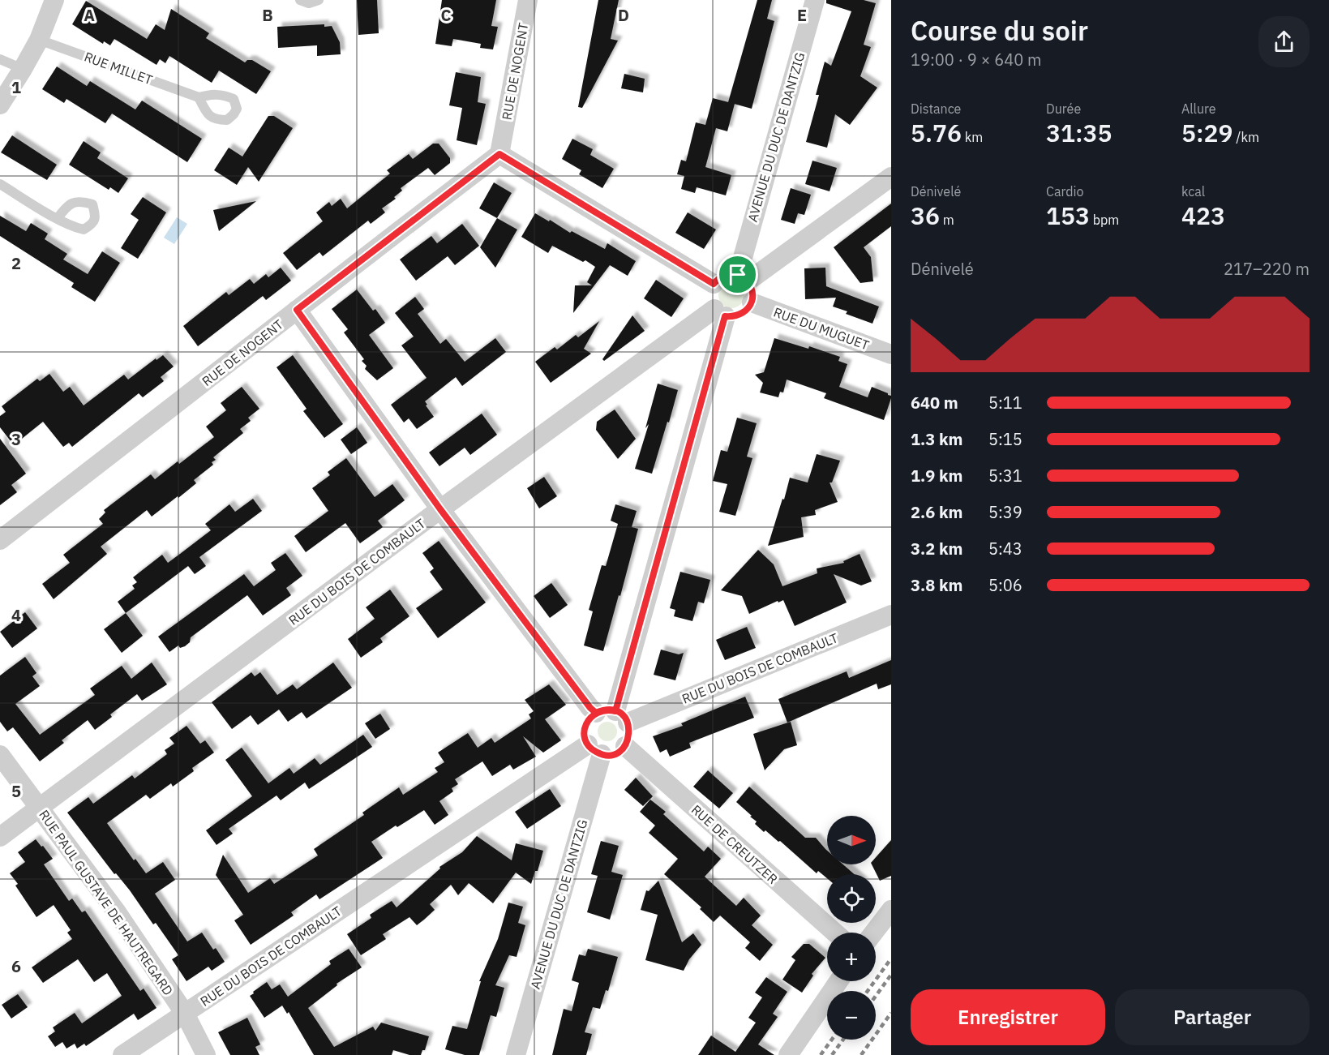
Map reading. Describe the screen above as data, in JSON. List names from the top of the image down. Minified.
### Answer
{"streets":{"street":["RUE DE NOGENT","AVENUE DU DUC DE DANTZIG","RUE DU MUGUET","RUE DU BOIS DE COMBAULT","RUE DE CREUTZER","RUE PAUL GUSTAVE DE HAUTREGARD"],"lane":["RUE MILLET"]},"crossings":[["AVENUE DU DUC DE DANTZIG","RUE DU MUGUET"],["AVENUE DU DUC DE DANTZIG","RUE DU BOIS DE COMBAULT"],["AVENUE DU DUC DE DANTZIG","RUE DE CREUTZER"],["RUE DU MUGUET","RUE DU BOIS DE COMBAULT"],["RUE DU BOIS DE COMBAULT","RUE DE CREUTZER"],["RUE DU BOIS DE COMBAULT","RUE PAUL GUSTAVE DE HAUTREGARD"]],"north":"right","page":{"heading":["Course du soir","19:00 · 9 × 640 m"],"stats":[["Distance","5.76 km"],["Durée","31:35"],["Allure","5:29 /km"],["Dénivelé","36 m"],["Cardio","153 bpm"],["kcal","423"]],"chart":["Dénivelé","217–220 m"],"list":[{"name":"640 m","note":"5:11"},{"name":"1.3 km","note":"5:15"},{"name":"1.9 km","note":"5:31"},{"name":"2.6 km","note":"5:39"},{"name":"3.2 km","note":"5:43"},{"name":"3.8 km","note":"5:06"}],"map_buttons":["+","−"],"buttons":["Enregistrer","Partager"]},"grid":{"columns":["A","B","C","D","E"],"rows":["1","2","3","4","5","6"]}}
